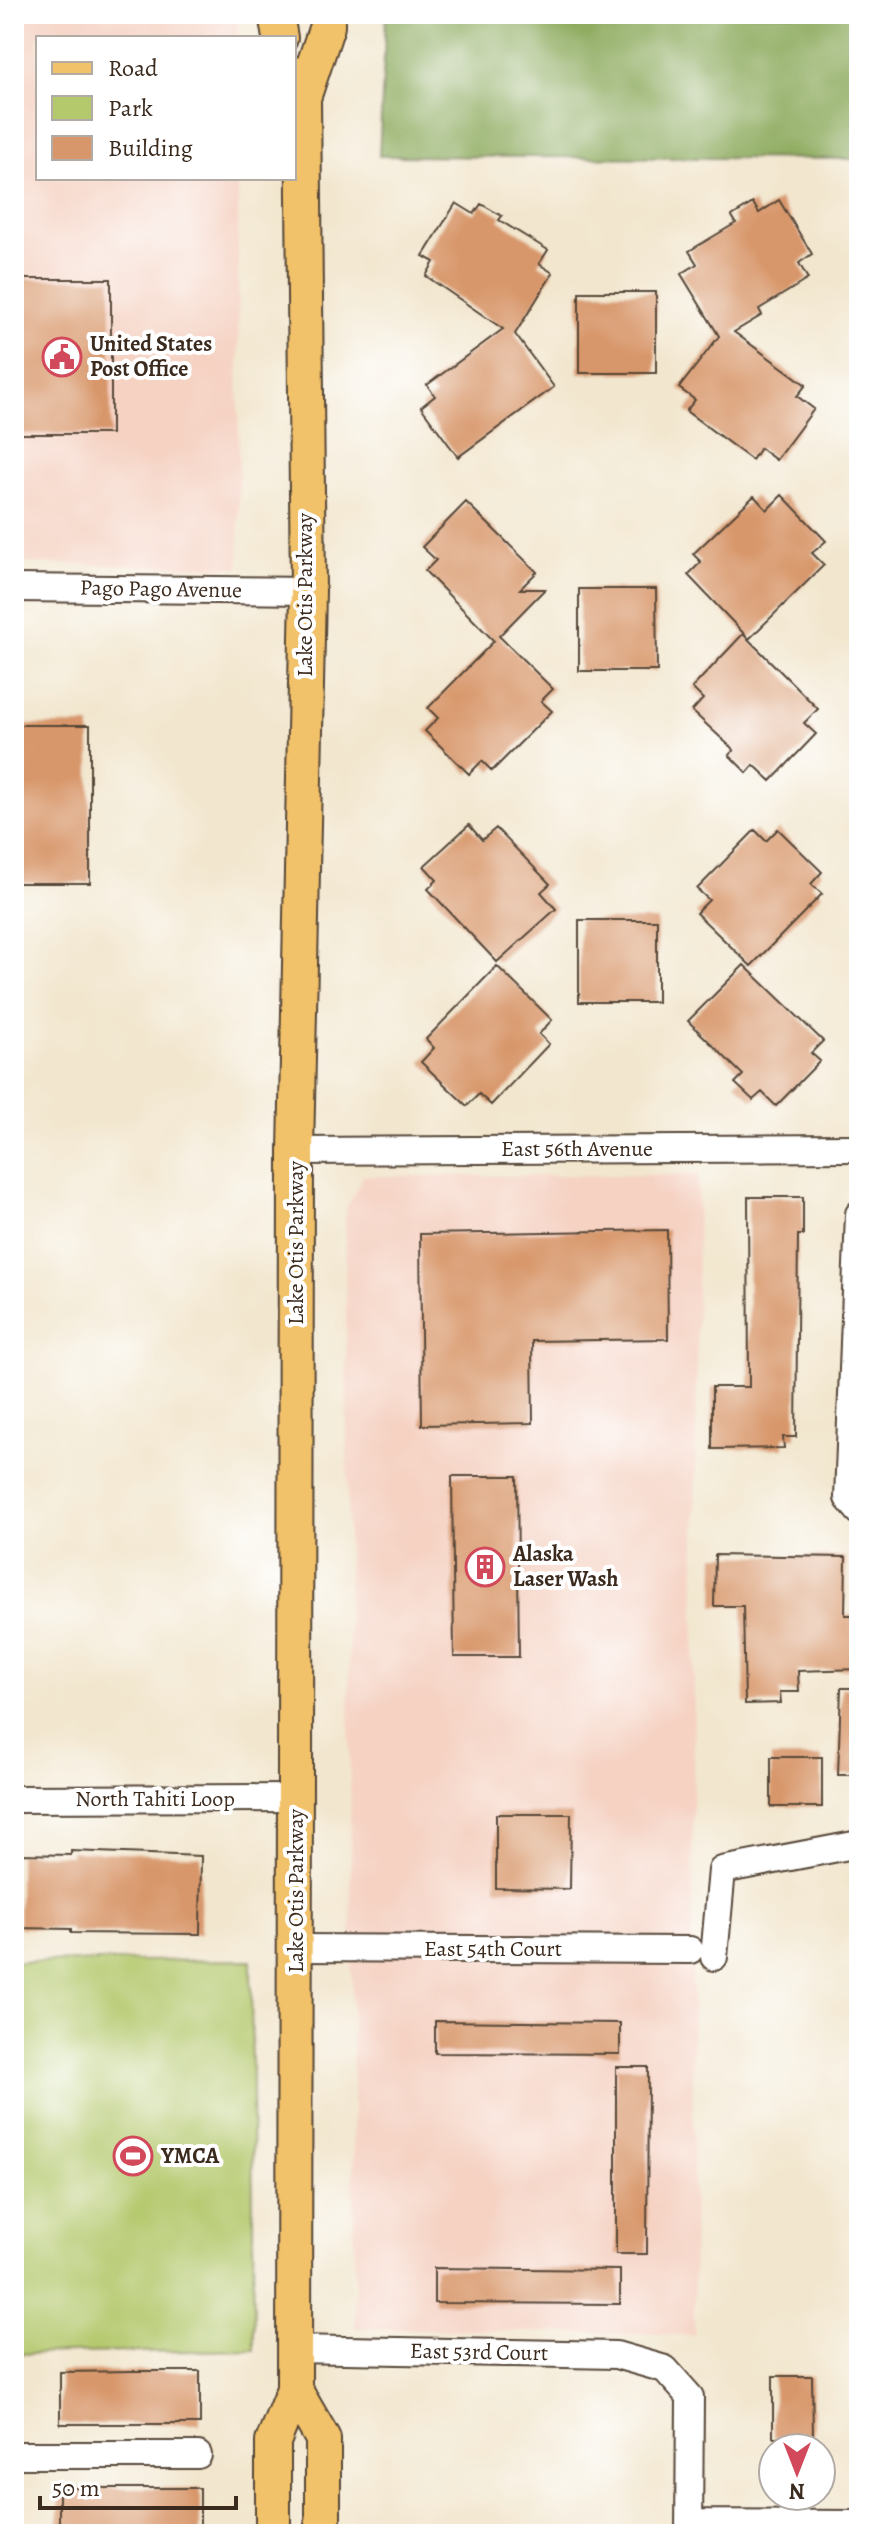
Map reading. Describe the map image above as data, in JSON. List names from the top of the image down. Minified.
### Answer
{"streets":{"main road":["Lake Otis Parkway"],"street":["Pago Pago Avenue","East 56th Avenue","North Tahiti Loop","East 54th Court","East 53rd Court"]},"crossings":[["Pago Pago Avenue","Lake Otis Parkway"],["Lake Otis Parkway","East 56th Avenue"],["Lake Otis Parkway","North Tahiti Loop"],["Lake Otis Parkway","East 54th Court"],["Lake Otis Parkway","East 53rd Court"]],"places":{"public building":["United States Post Office"],"building":["Alaska Laser Wash"],"sports":["YMCA"]},"legend":["Road","Park","Building"],"scale_bar":"50 m","north":"bottom"}
